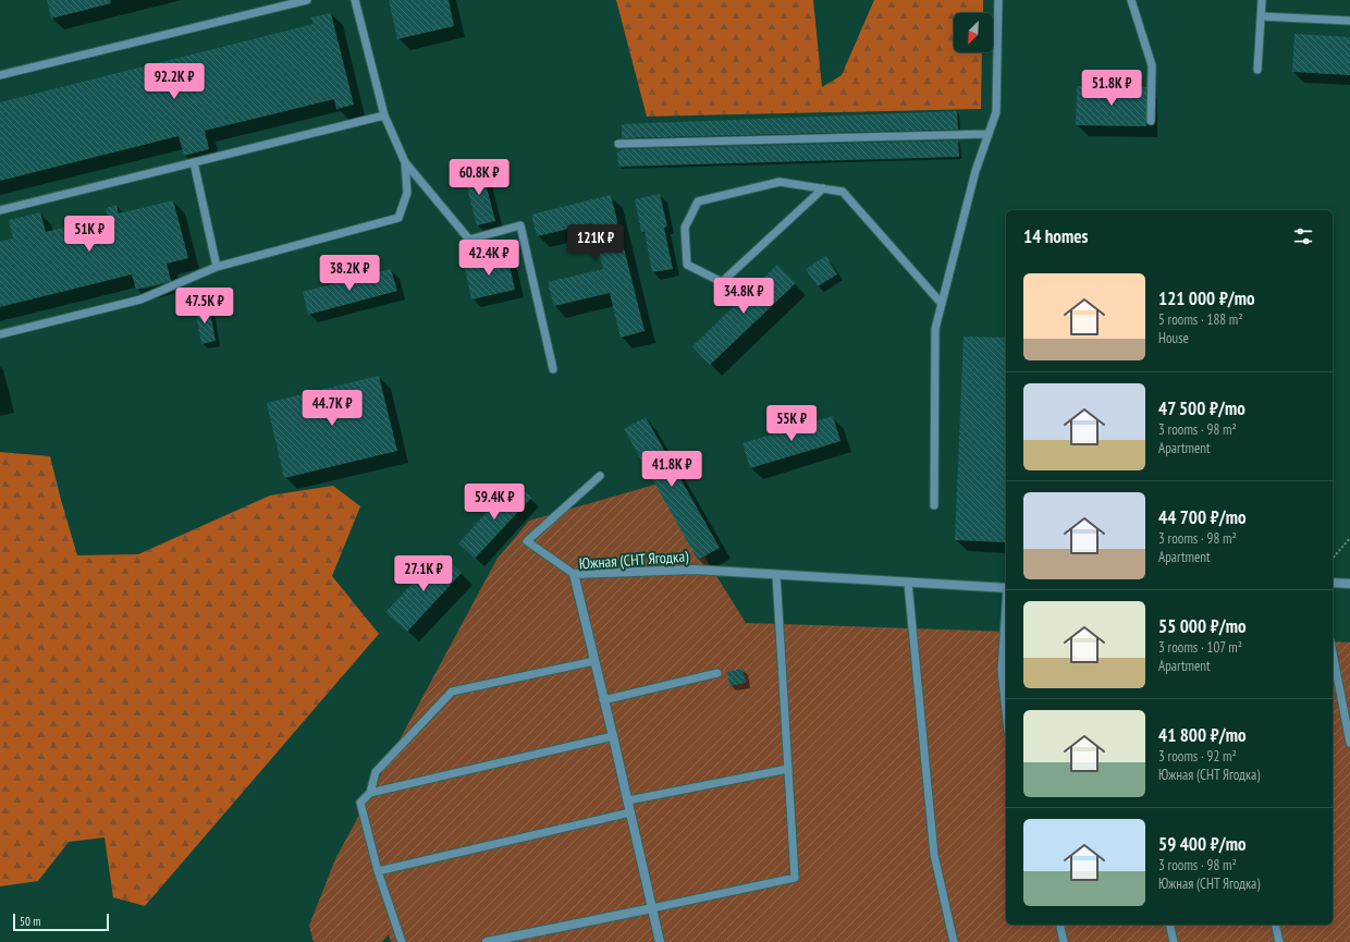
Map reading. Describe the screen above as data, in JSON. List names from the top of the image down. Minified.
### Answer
{"streets":{"street":["Южная (СНТ Ягодка)"]},"scale_bar":"50 m","north":"bottom left","page":{"price":["92.2K ₽","51.8K ₽","60.8K ₽","51K ₽","121K ₽","42.4K ₽","38.2K ₽","34.8K ₽","47.5K ₽","44.7K ₽","55K ₽","41.8K ₽","59.4K ₽","27.1K ₽"],"heading":"14 homes","list":[{"name":"121 000 ₽/mo","note":"5 rooms · 188 m² · House"},{"name":"47 500 ₽/mo","note":"3 rooms · 98 m² · Apartment"},{"name":"44 700 ₽/mo","note":"3 rooms · 98 m² · Apartment"},{"name":"55 000 ₽/mo","note":"3 rooms · 107 m² · Apartment"},{"name":"41 800 ₽/mo","note":"3 rooms · 92 m² · Южная (СНТ Ягодка)"},{"name":"59 400 ₽/mo","note":"3 rooms · 98 m² · Южная (СНТ Ягодка)"}],"scale":"50 m"}}
